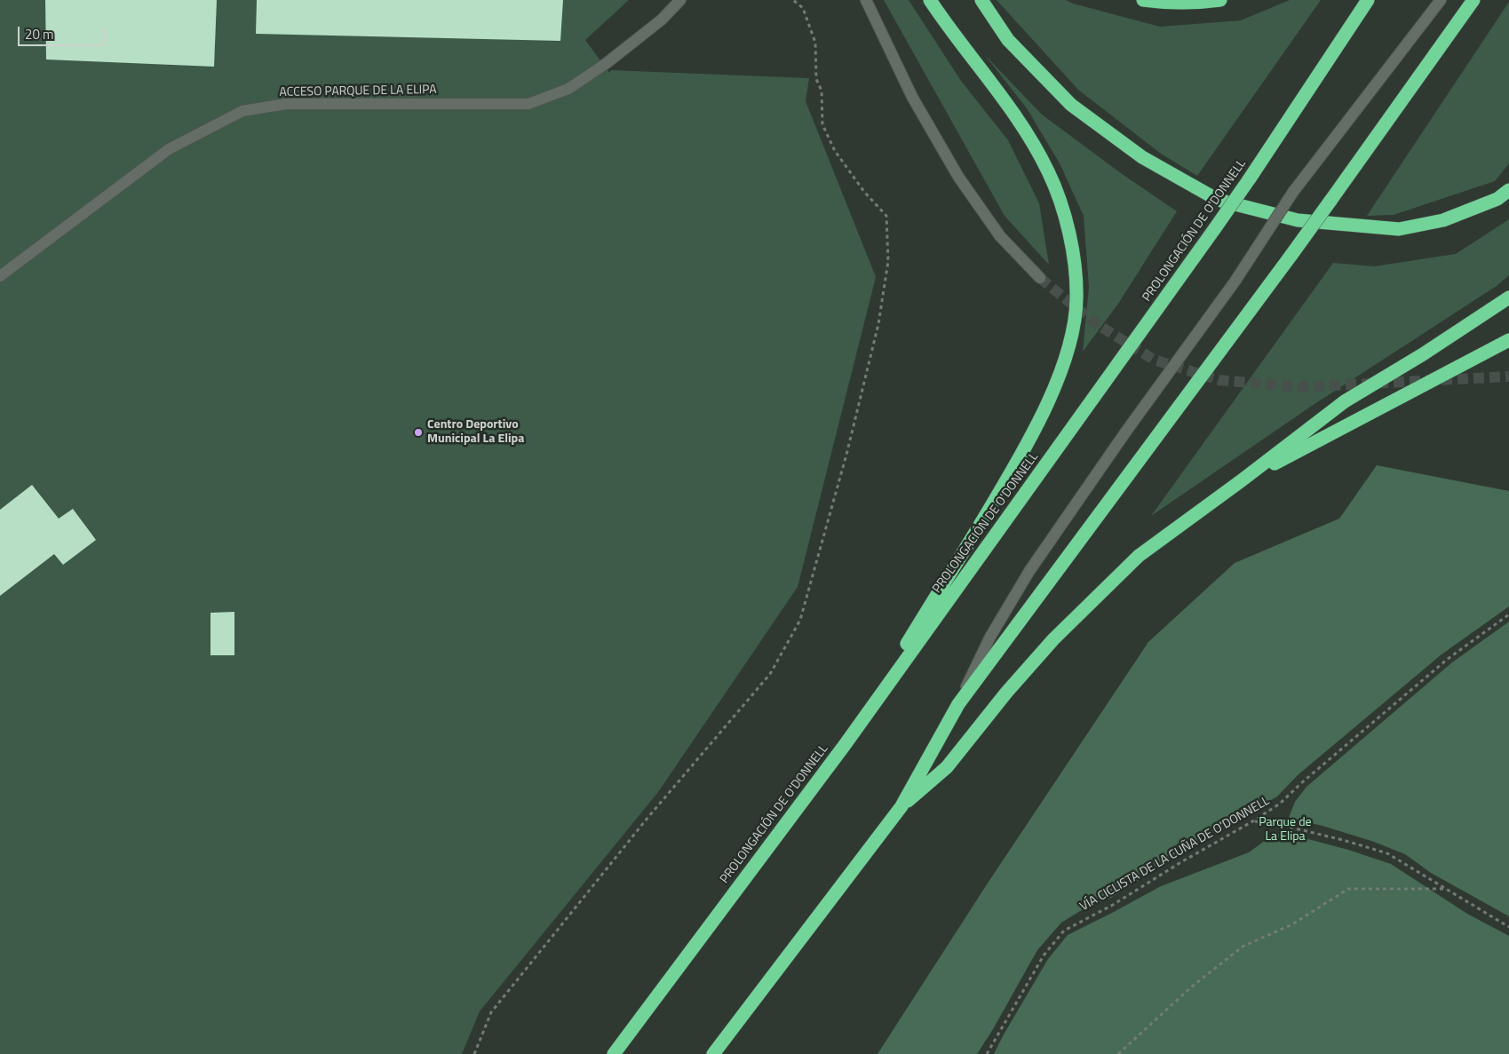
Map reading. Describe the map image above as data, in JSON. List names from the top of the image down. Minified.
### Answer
{"streets":{"highway":["PROLONGACIÓN DE O'DONNELL"],"street":["ACCESO PARQUE DE LA ELIPA"],"path":["VÍA CICLISTA DE LA CUÑA DE O'DONNELL"]},"parks":["Parque de La Elipa"],"places":["Centro Deportivo Municipal La Elipa"],"scale_bar":"20 m"}
